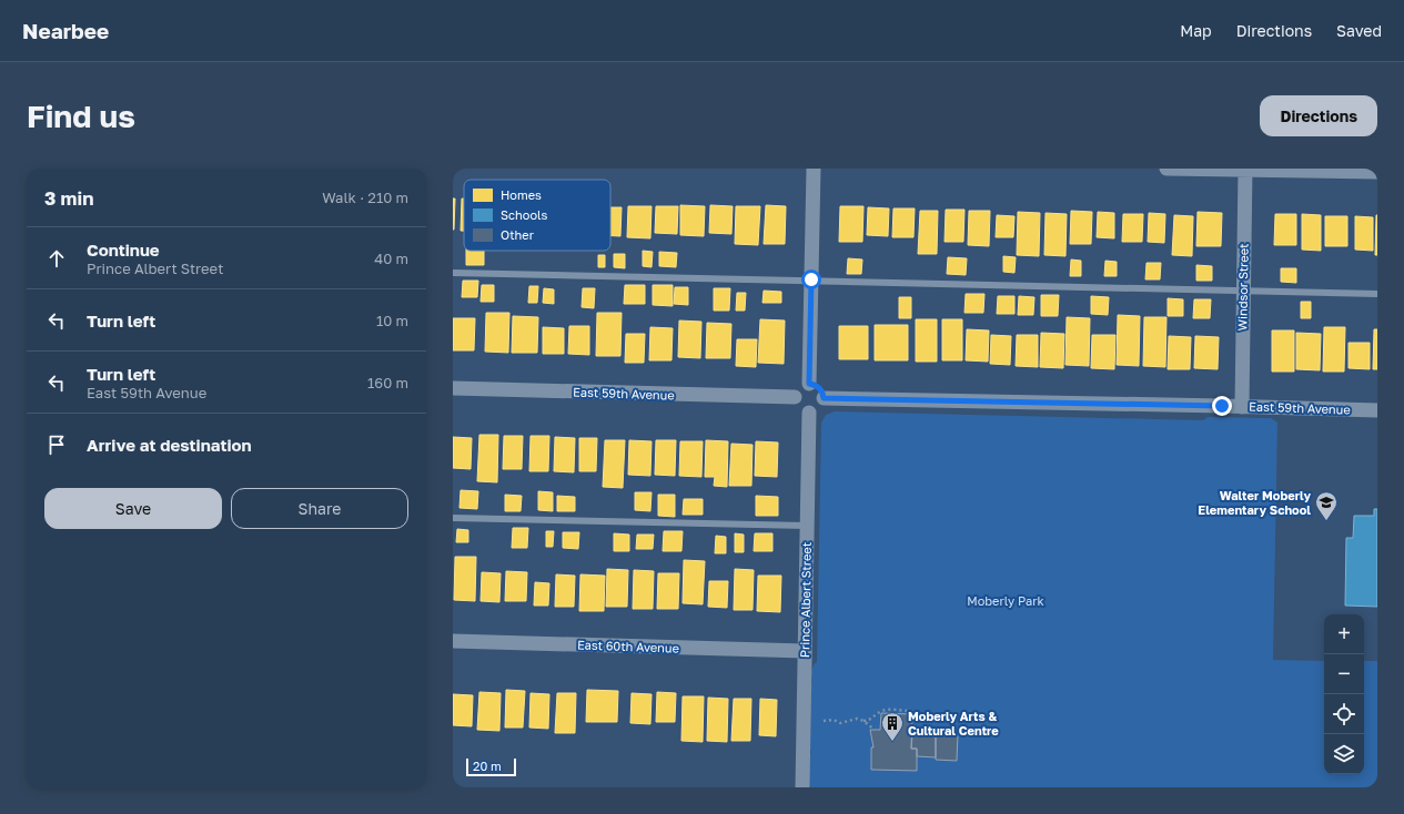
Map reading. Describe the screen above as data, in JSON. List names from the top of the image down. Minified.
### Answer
{"streets":{"street":["Windsor Street","East 59th Avenue","Prince Albert Street","East 60th Avenue"]},"crossings":[["Windsor Street","East 59th Avenue"],["East 59th Avenue","Prince Albert Street"],["Prince Albert Street","East 60th Avenue"]],"parks":["Moberly Park"],"places":{"school or university":["Walter Moberly Elementary School"],"building":["Moberly Arts & Cultural Centre"]},"legend":["Homes","Schools","Other"],"scale_bar":"20 m","page":{"header":"Nearbee","nav":["Map","Directions","Saved"],"buttons":["Directions",["Save","Share"]],"title":"Find us","heading":["3 min","Walk · 210 m"],"list":[["Continue","Prince Albert Street","40 m"],["Turn left","10 m"],["Turn left","East 59th Avenue","160 m"],"Arrive at destination"],"map_buttons":["+","−"],"scale":"20 m"}}
